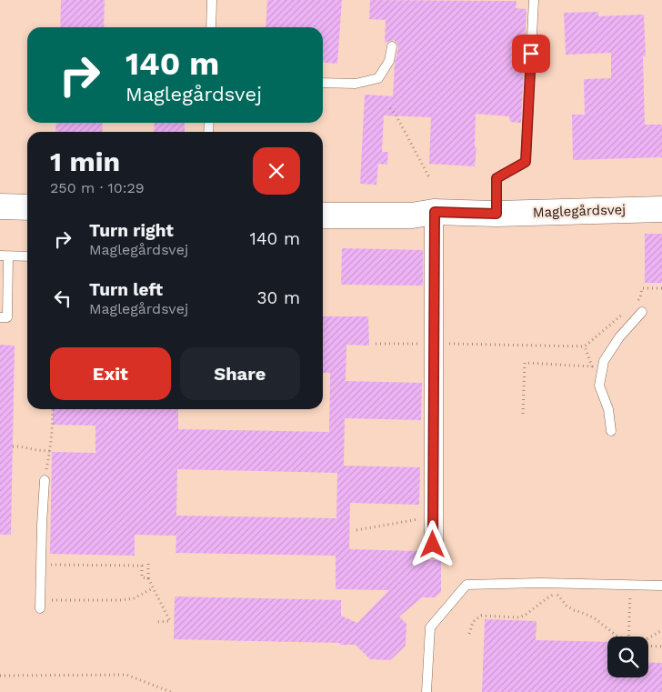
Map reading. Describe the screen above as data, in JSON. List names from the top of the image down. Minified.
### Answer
{"streets":{"street":["Maglegårdsvej"]},"page":{"turn":["140 m","Maglegårdsvej"],"heading":["1 min","250 m · 10:29"],"list":[{"name":"Turn right","note":"Maglegårdsvej","value":"140 m"},{"name":"Turn left","note":"Maglegårdsvej","value":"30 m"}],"buttons":["Exit","Share"]}}
